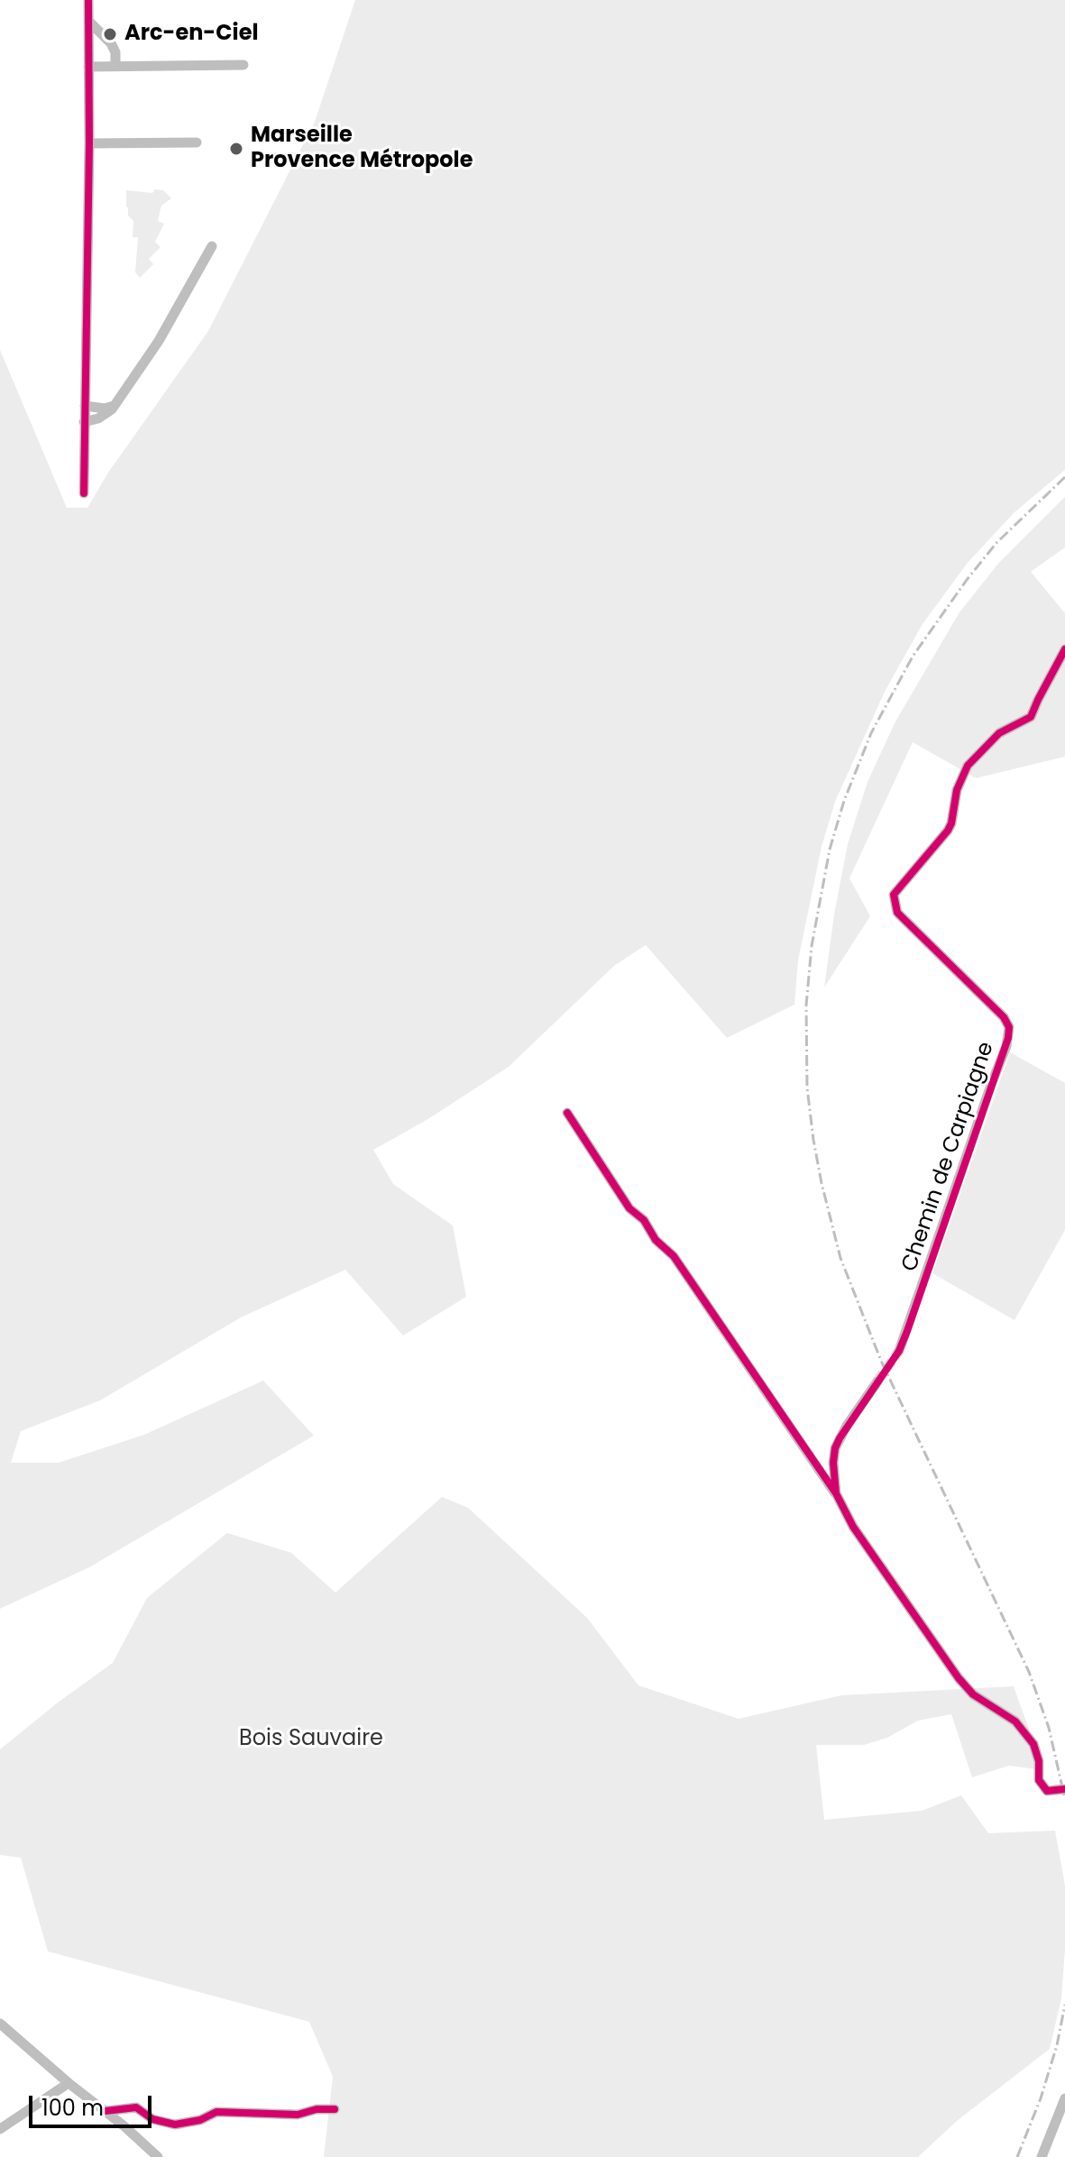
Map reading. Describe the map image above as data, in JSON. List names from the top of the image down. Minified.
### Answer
{"streets":{"street":["Chemin de Carpiagne"]},"parks":["Bois Sauvaire"],"places":["Arc-en-Ciel","Marseille Provence Métropole"],"scale_bar":"100 m"}
